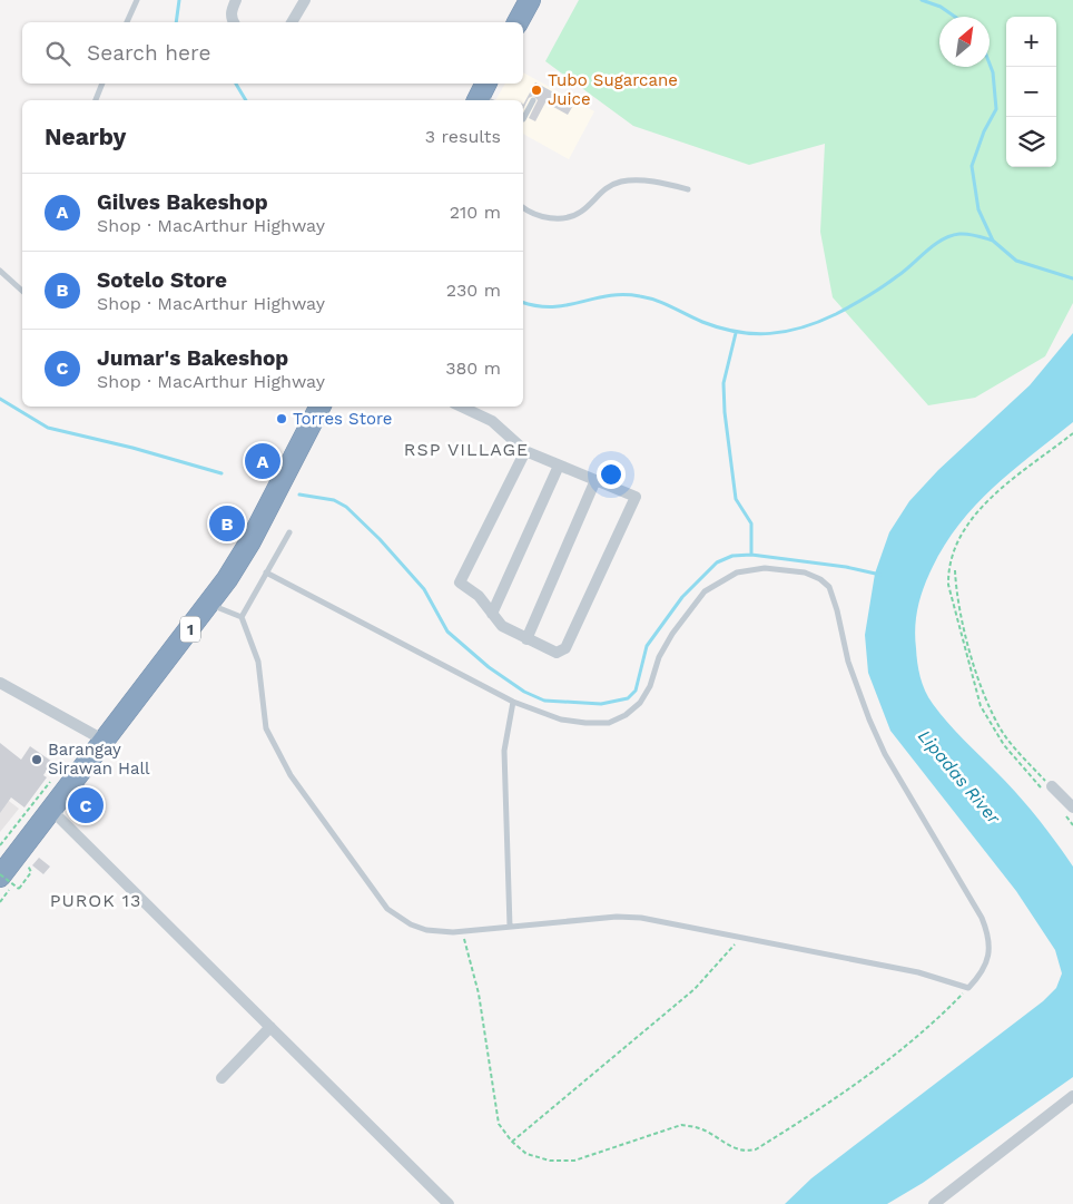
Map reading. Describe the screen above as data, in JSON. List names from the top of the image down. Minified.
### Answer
{"streets":{"highway":["1"]},"districts":["RSP VILLAGE","PUROK 13"],"water":["Lipadas River"],"places":["Tubo Sugarcane Juice","Torres Store","Barangay Sirawan Hall"],"north":"top right","page":{"map_buttons":["+","−"],"search":"Search here","heading":["Nearby","3 results"],"list":[{"mark":"A","name":"Gilves Bakeshop","note":"Shop · MacArthur Highway","value":"210 m"},{"mark":"B","name":"Sotelo Store","note":"Shop · MacArthur Highway","value":"230 m"},{"mark":"C","name":"Jumar's Bakeshop","note":"Shop · MacArthur Highway","value":"380 m"}],"pins":["A","B","C"]}}
